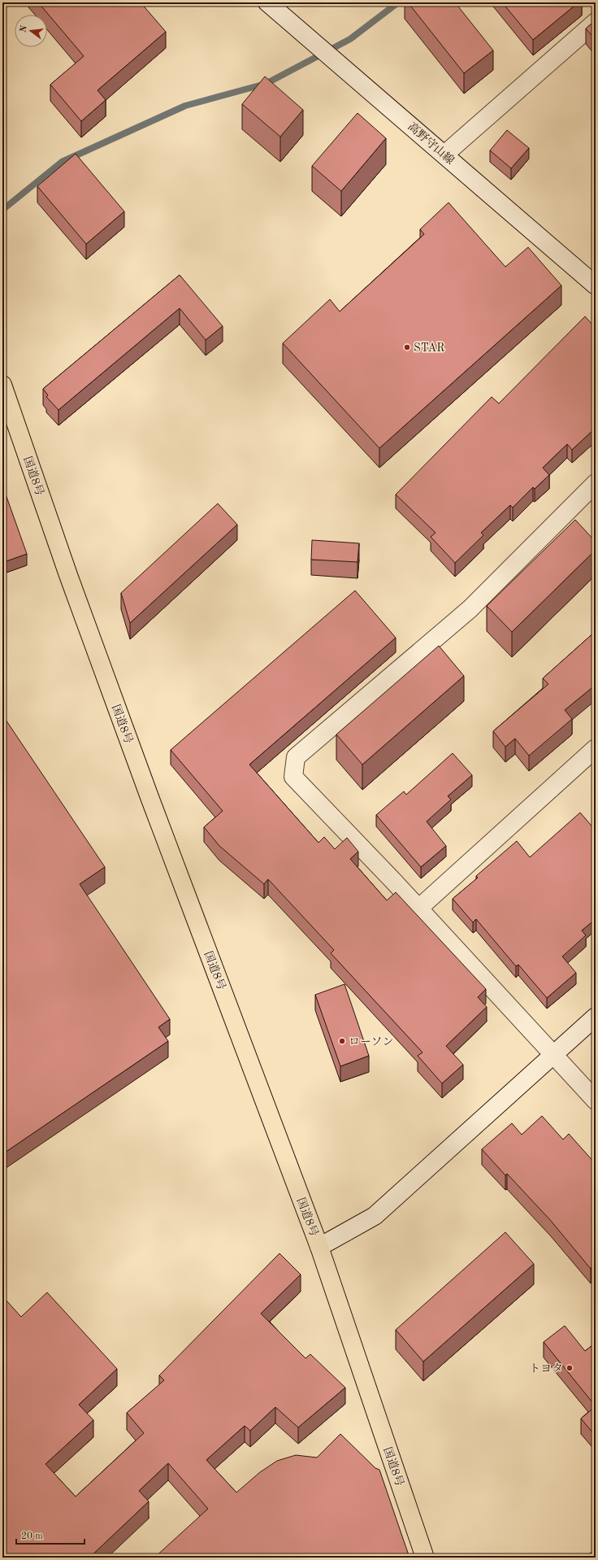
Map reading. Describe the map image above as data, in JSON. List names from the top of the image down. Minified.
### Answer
{"streets":{"highway":["国道8号"],"street":["高野守山線"]},"places":["STAR","ローソン","トヨタ"],"scale_bar":"20 m","north":"left"}
